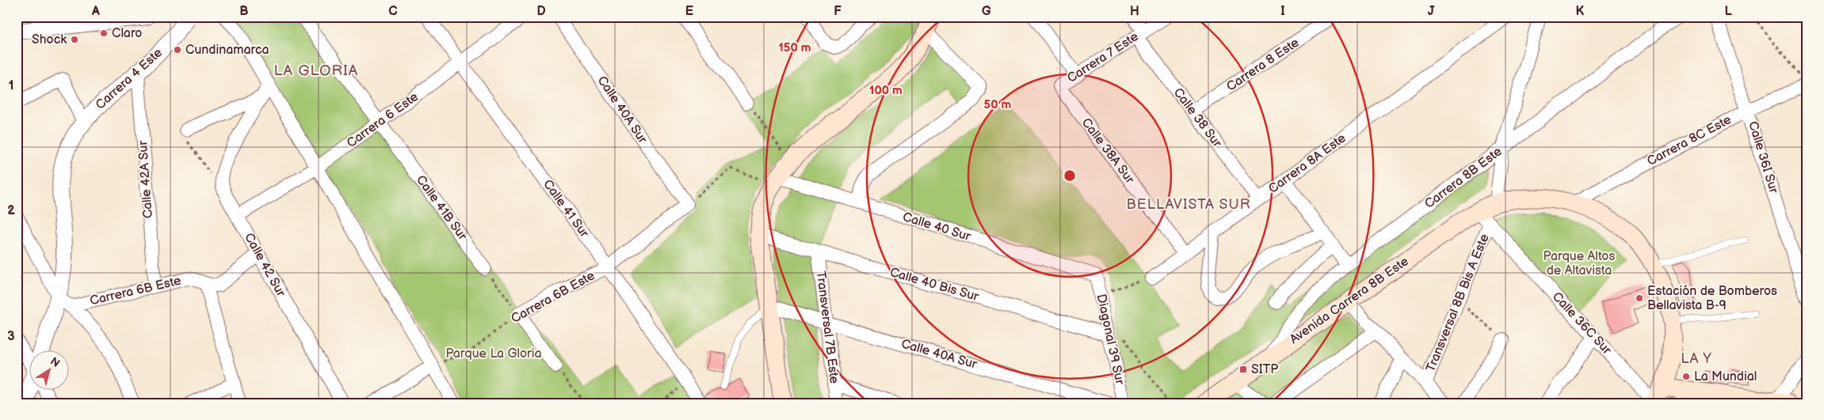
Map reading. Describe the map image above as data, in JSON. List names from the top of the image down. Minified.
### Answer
{"streets":{"main road":["Avenida Carrera 8B Este"],"street":["Carrera 7 Este","Carrera 8 Este","Carrera 4 Este","Calle 40A Sur","Calle 38 Sur","Carrera 6 Este","Carrera 8C Este","Calle 38A Sur","Calle 36I Sur","Carrera 8A Este","Carrera 8B Este","Calle 42A Sur","Calle 41B Sur","Calle 41 Sur","Calle 40 Sur","Calle 42 Sur","Calle 40 Bis Sur","Carrera 6B Este","Transversal 8B Bis A Este","Calle 36C Sur","Transversal 7B Este","Diagonal 39 Sur"]},"crossings":[["Carrera 7 Este","Calle 38 Sur"],["Carrera 7 Este","Calle 38A Sur"],["Carrera 8 Este","Calle 38 Sur"],["Carrera 4 Este","Calle 42A Sur"],["Carrera 4 Este","Carrera 6B Este"],["Calle 40A Sur","Carrera 6B Este"],["Calle 40A Sur","Transversal 7B Este"],["Calle 38 Sur","Carrera 8A Este"],["Carrera 6 Este","Calle 41B Sur"],["Carrera 6 Este","Calle 41 Sur"],["Carrera 6 Este","Calle 42 Sur"],["Carrera 8C Este","Calle 36I Sur"],["Carrera 8C Este","Avenida Carrera 8B Este"],["Calle 38A Sur","Carrera 8A Este"],["Carrera 8B Este","Avenida Carrera 8B Este"],["Calle 42A Sur","Carrera 6B Este"],["Calle 41 Sur","Carrera 6B Este"],["Calle 40 Sur","Diagonal 39 Sur"],["Calle 42 Sur","Carrera 6B Este"],["Calle 40 Bis Sur","Transversal 7B Este"],["Calle 40 Bis Sur","Diagonal 39 Sur"],["Avenida Carrera 8B Este","Transversal 8B Bis A Este"],["Avenida Carrera 8B Este","Calle 36C Sur"],["Transversal 8B Bis A Este","Calle 36C Sur"]],"districts":["LA GLORIA","BELLAVISTA SUR","LA Y"],"parks":["Parque Altos de Altavista","Parque La Gloria"],"places":{"other":["Claro","Shock","Cundinamarca","Estación de Bomberos Bellavista B-9","La Mundial"],"transit":["SITP"]},"north":"top right","grid":{"columns":["A","B","C","D","E","F","G","H","I","J","K","L"],"rows":["1","2","3"]},"rings":["150 m","100 m","50 m"]}
